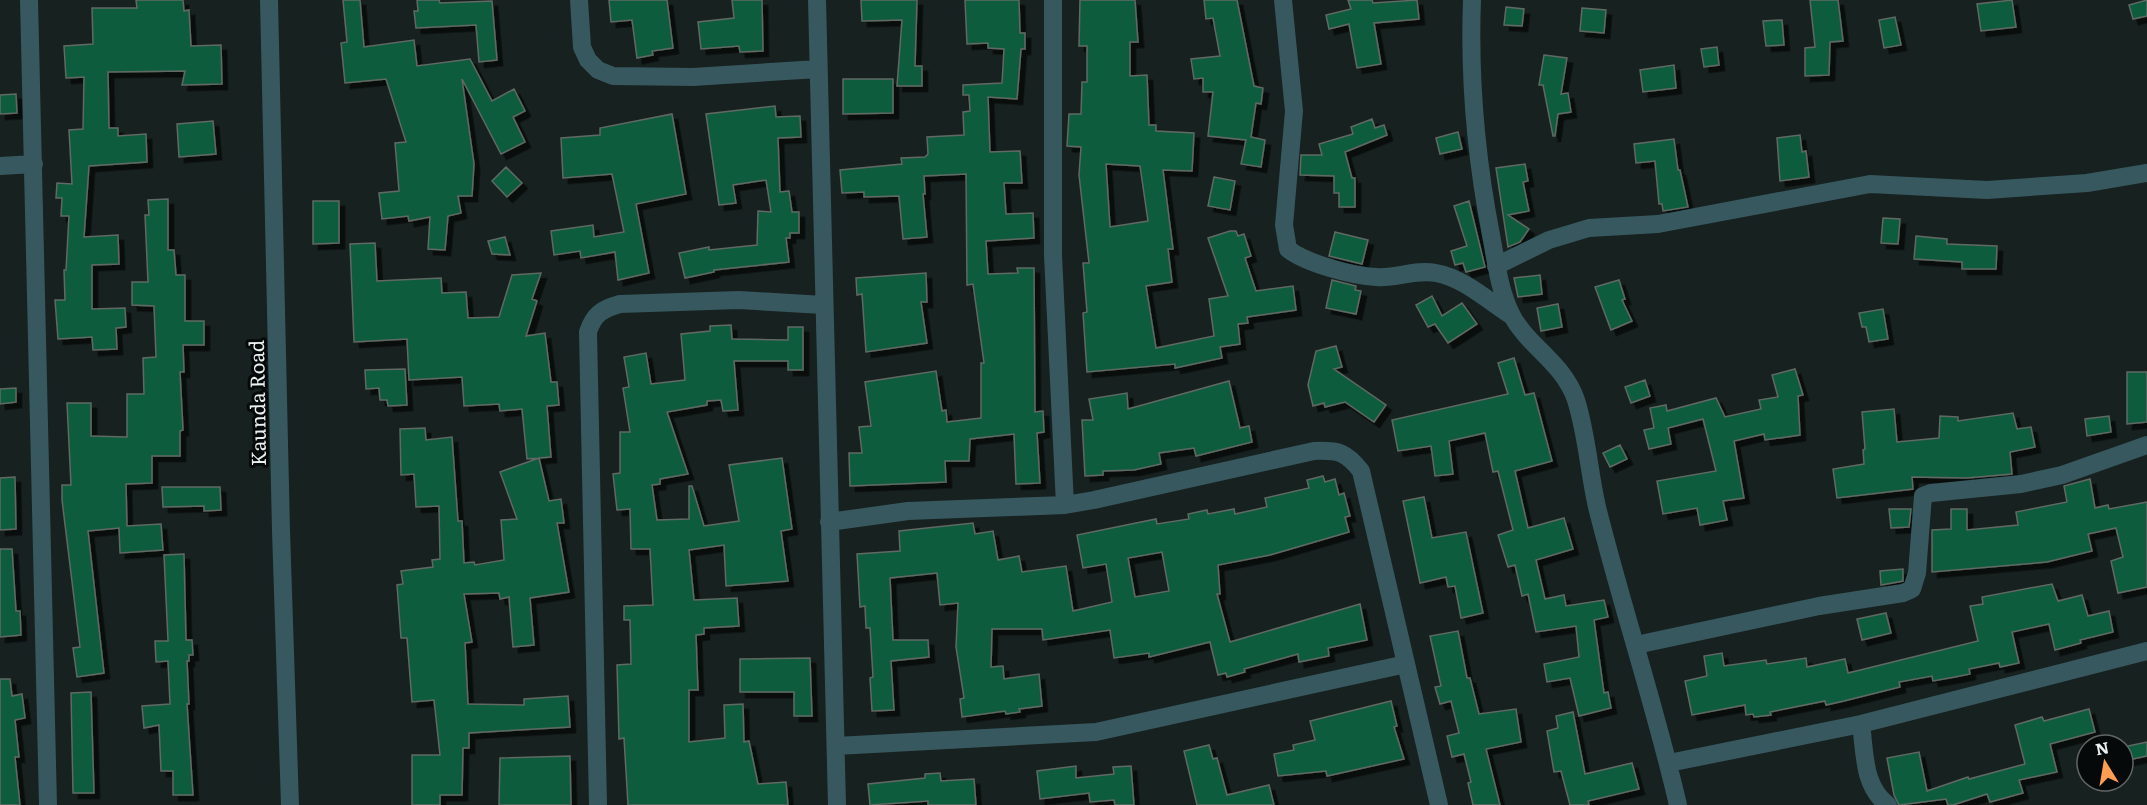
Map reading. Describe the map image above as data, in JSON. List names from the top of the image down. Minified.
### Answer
{"streets":{"street":["Kaunda Road"]},"north":"top"}
